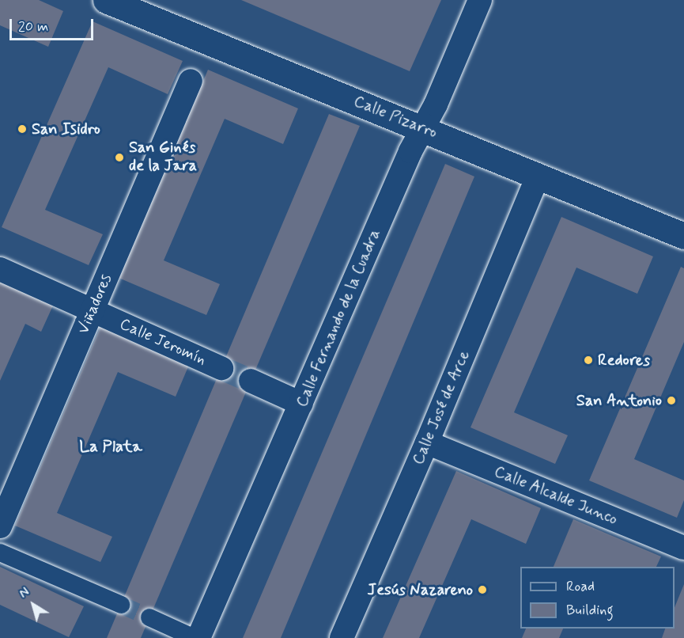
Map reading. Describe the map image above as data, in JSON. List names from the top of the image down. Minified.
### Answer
{"streets":{"street":["Calle Pizarro","Viñadores","Calle Fernando de la Cuadra","Calle Jeromín","Calle José de Arce","Calle Alcalde Junco"]},"crossings":[["Calle Pizarro","Calle Fernando de la Cuadra"],["Calle Pizarro","Calle José de Arce"],["Viñadores","Calle Jeromín"],["Calle José de Arce","Calle Alcalde Junco"]],"districts":["La Plata"],"places":["San Isidro","San Ginés de la Jara","Redores","San Antonio","Jesús Nazareno"],"legend":["Road","Building"],"scale_bar":"20 m","north":"top left"}
